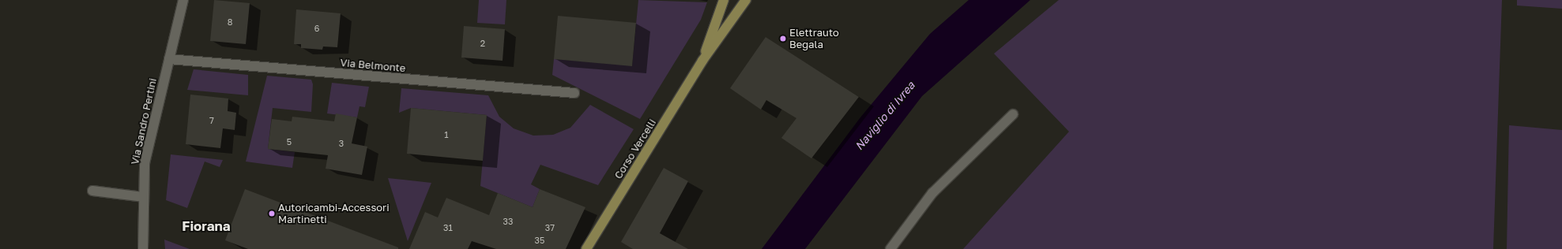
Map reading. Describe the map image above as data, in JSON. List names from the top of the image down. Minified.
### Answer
{"streets":{"main road":["Corso Vercelli"],"street":["Via Belmonte","Via Sandro Pertini"]},"crossings":[["Via Belmonte","Via Sandro Pertini"]],"districts":["Fiorana"],"water":["Naviglio di Ivrea"],"places":["Elettrauto Begala","Autoricambi-Accessori Martinetti"],"house_numbers":["8","6","2","7","1","5","3","33","31","37","35"]}
